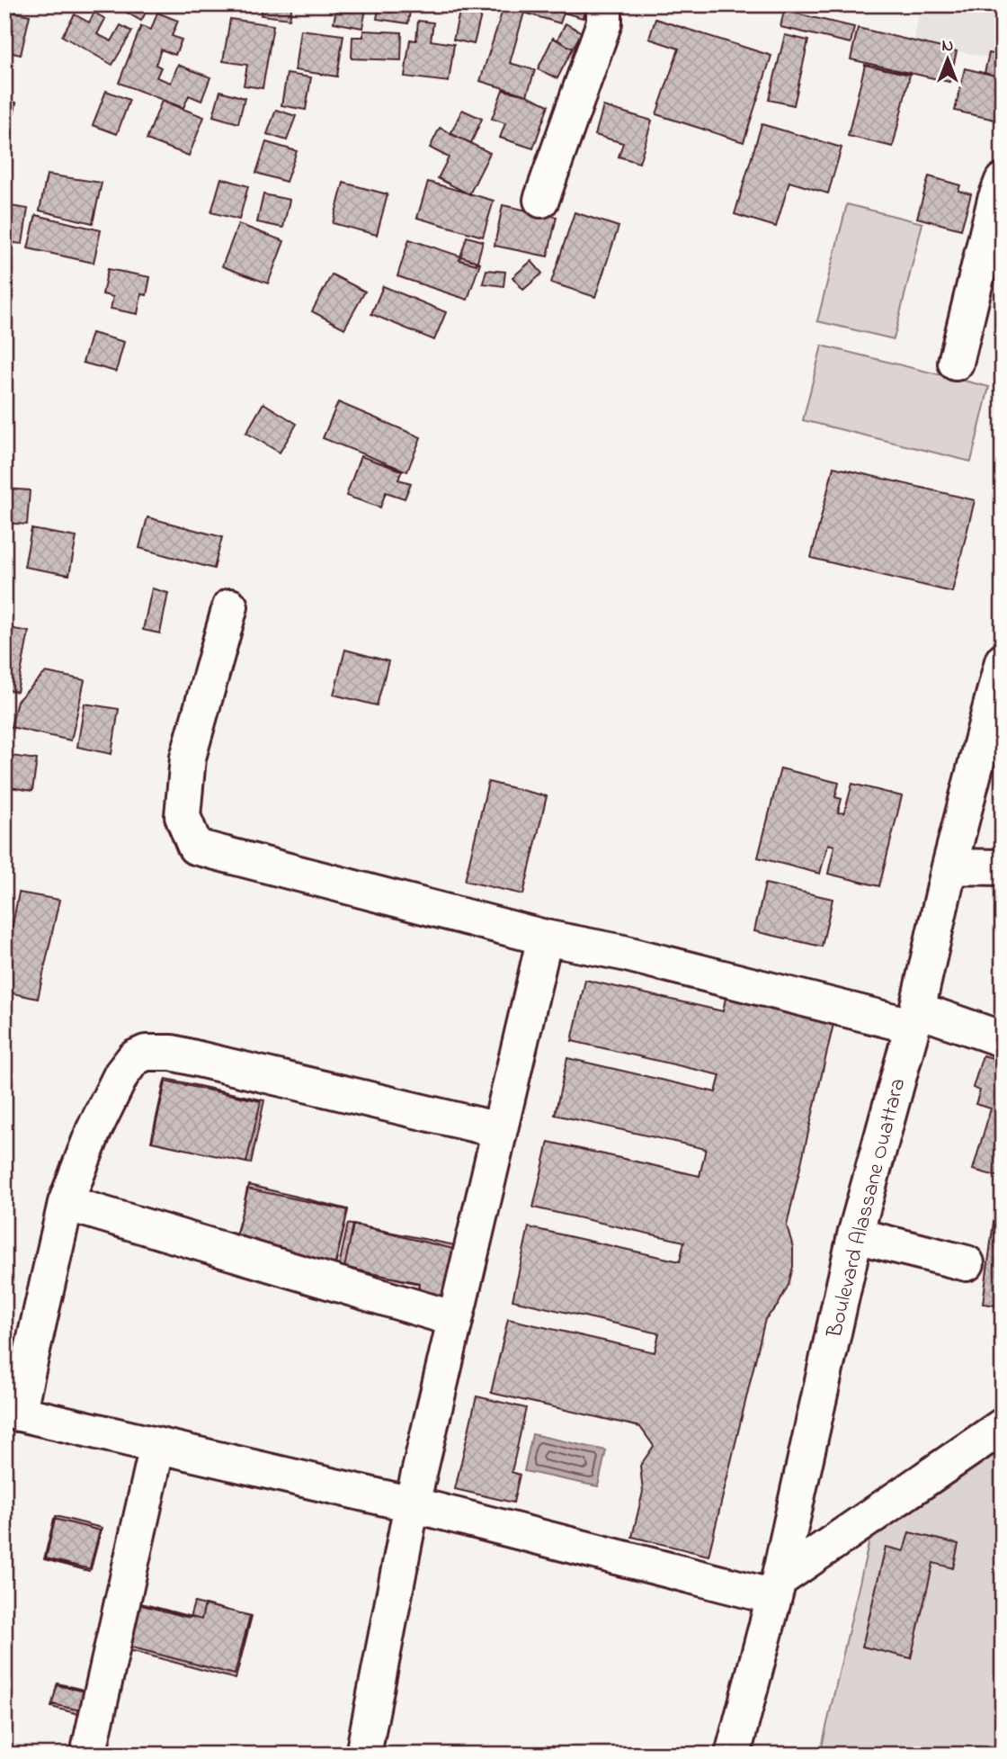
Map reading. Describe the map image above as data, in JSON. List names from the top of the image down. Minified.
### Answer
{"streets":{"street":["Boulevard Alassane Ouattara"]},"north":"top"}
